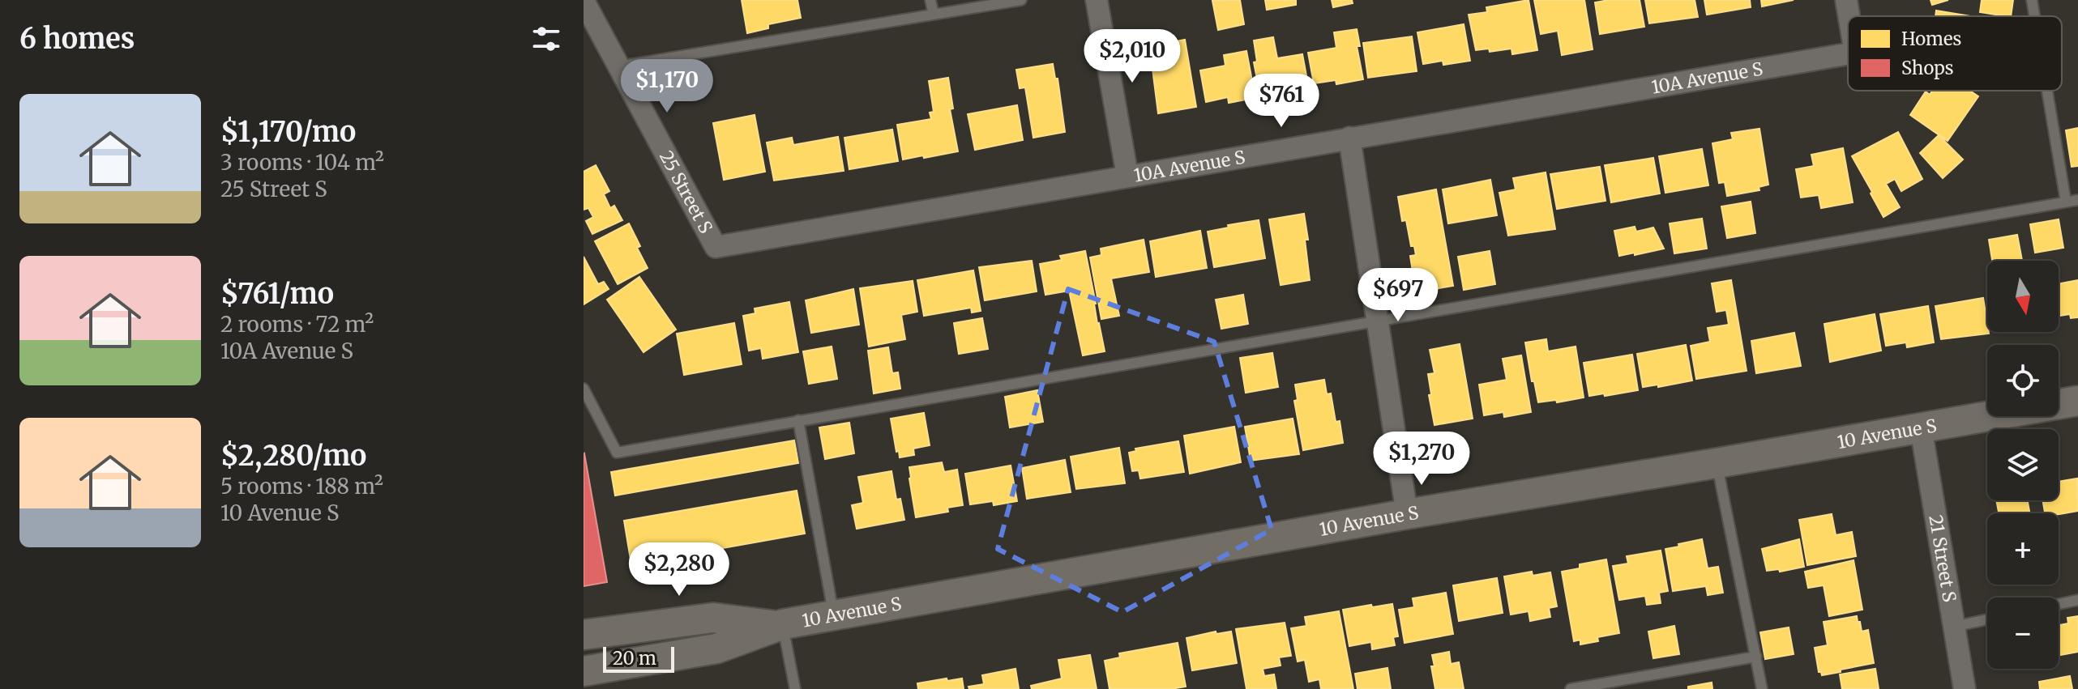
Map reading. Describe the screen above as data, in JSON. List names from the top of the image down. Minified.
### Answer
{"streets":{"street":["10A Avenue S","25 Street S","10 Avenue S","21 Street S"]},"crossings":[["10A Avenue S","25 Street S"],["10 Avenue S","21 Street S"]],"legend":["Homes","Shops"],"scale_bar":"20 m","north":"bottom","page":{"heading":"6 homes","price":["$2,010","$1,170","$761","$697","$1,270","$2,280"],"list":[{"name":"$1,170/mo","note":"3 rooms · 104 m² · 25 Street S"},{"name":"$761/mo","note":"2 rooms · 72 m² · 10A Avenue S"},{"name":"$2,280/mo","note":"5 rooms · 188 m² · 10 Avenue S"}],"map_buttons":["+","−"],"scale":"20 m"}}
